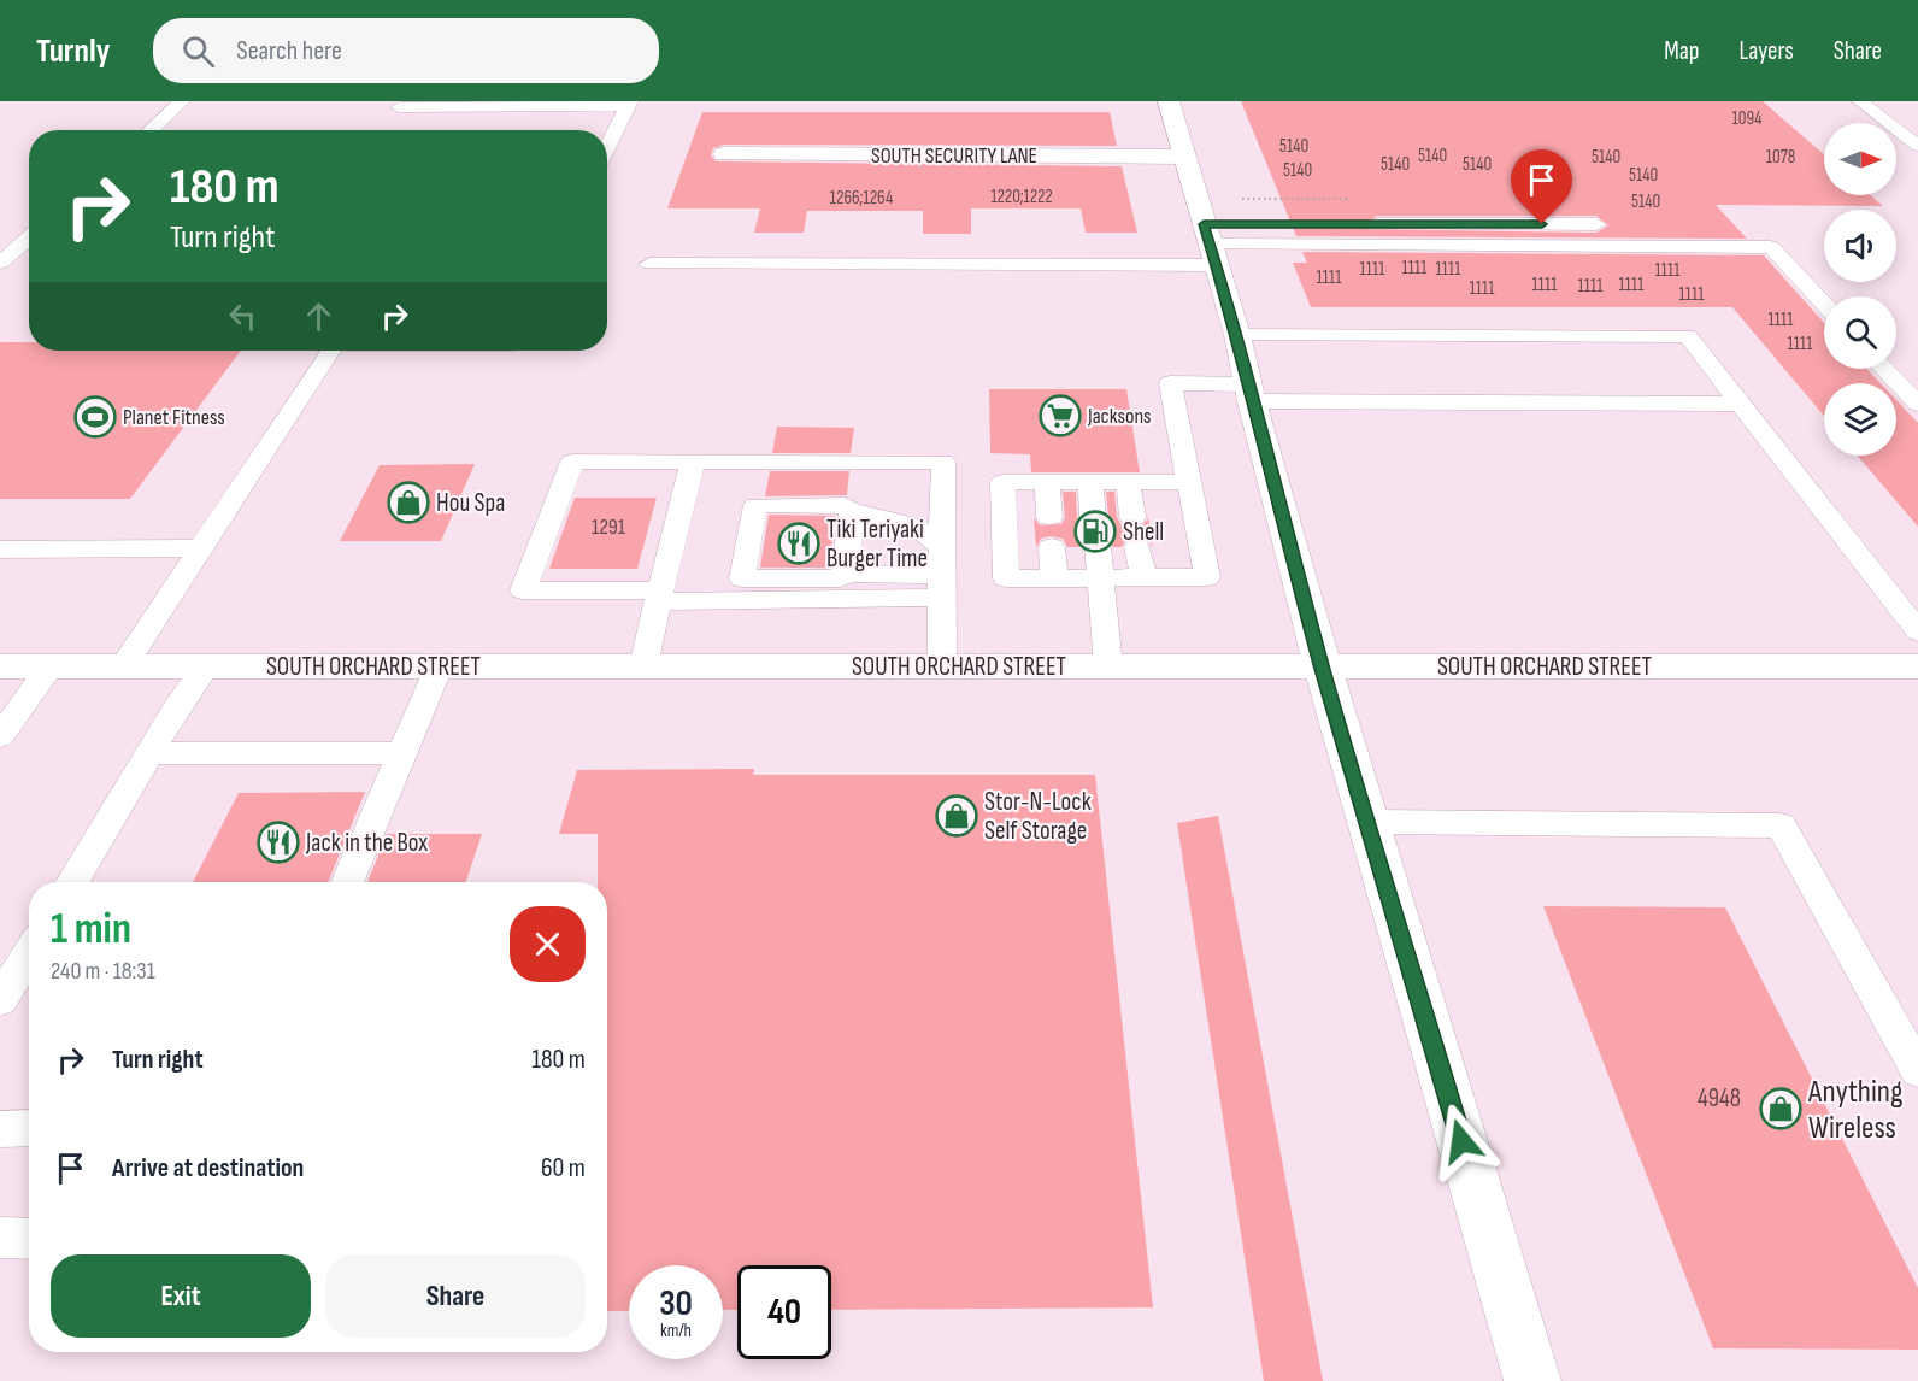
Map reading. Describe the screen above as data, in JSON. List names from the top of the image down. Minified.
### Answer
{"streets":{"street":["SOUTH SECURITY LANE","SOUTH ORCHARD STREET"]},"places":{"supermarket":["Jacksons"],"sports":["Planet Fitness"],"shop":["Hou Spa","Stor-N-Lock Self Storage","Anything Wireless"],"fuel station":["Shell"],"restaurant":["Tiki Teriyaki Burger Time","Jack in the Box"]},"house_numbers":["1094","5140","5140","5140","1078","5140","5140","5140","5140","1220;1222","1266;1264","5140","1111","1111","1111","1111","1111","1111","1111","1111","1111","1111","1111","1111","1291","4948"],"north":"right","page":{"header":"Turnly","search":"Search here","nav":["Map","Layers","Share"],"turn":["180 m","Turn right"],"heading":["1 min","240 m · 18:31"],"list":[{"name":"Turn right","value":"180 m"},{"name":"Arrive at destination","value":"60 m"}],"buttons":["Exit","Share"],"speed":"30 km/h","limit":"40"}}
